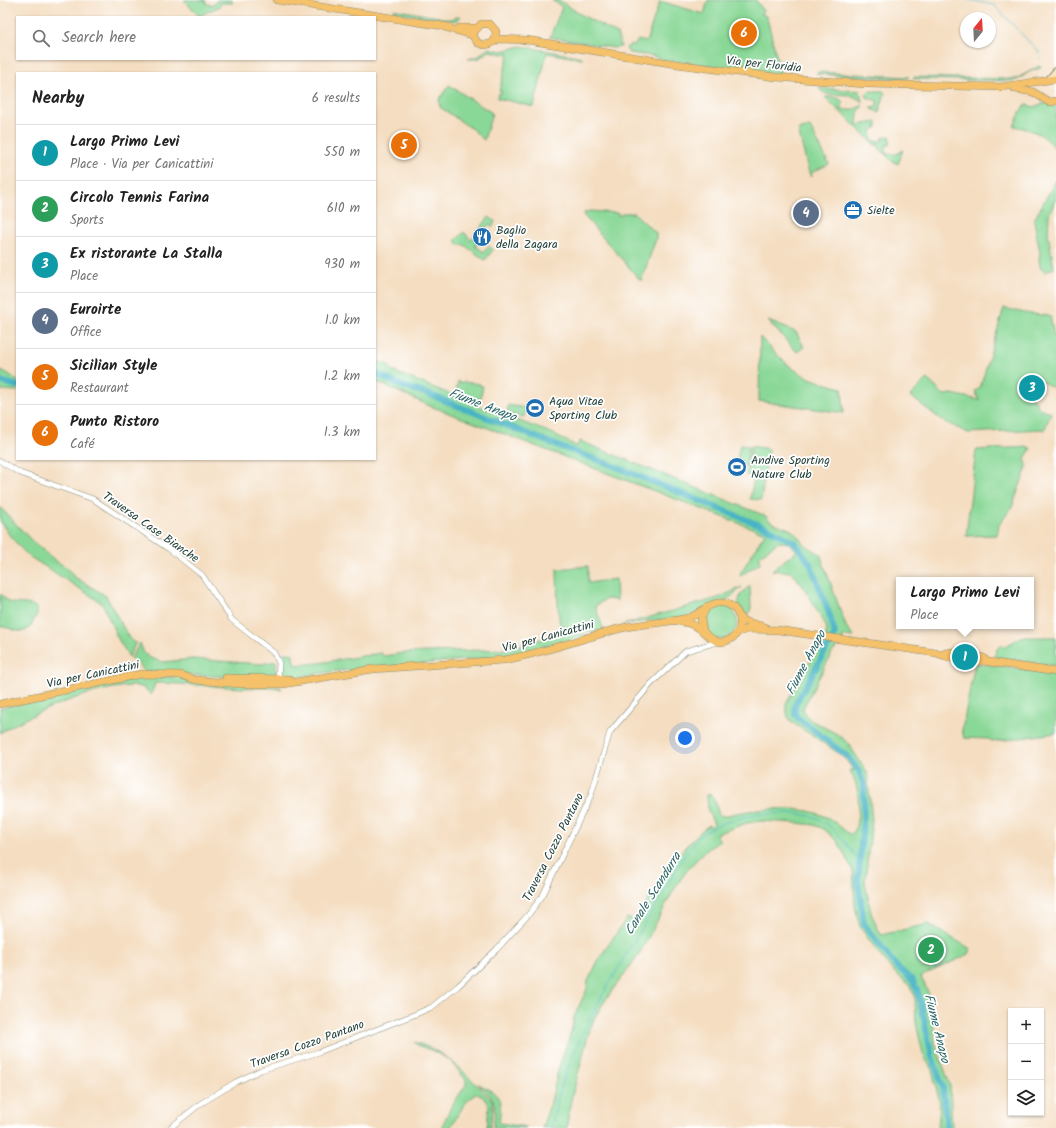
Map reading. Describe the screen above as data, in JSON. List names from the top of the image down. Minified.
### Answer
{"streets":{"main road":["Via per Floridia","Via per Canicattini"],"street":["Traversa Case Bianche","Traversa Cozzo Pantano"]},"crossings":[["Traversa Case Bianche","Via per Canicattini"]],"water":["Fiume Anapo","Canale Scandurra"],"places":{"office":["Sielte"],"restaurant":["Baglio della Zagara"],"sports":["Aqua Vitae Sporting Club","Andive Sporting Nature Club"]},"north":"top","page":{"search":"Search here","pins":["6","5","4","3","1","2"],"heading":["Nearby","6 results"],"list":[{"mark":"1","name":"Largo Primo Levi","note":"Place · Via per Canicattini","value":"550 m"},{"mark":"2","name":"Circolo Tennis Farina","note":"Sports","value":"610 m"},{"mark":"3","name":"Ex ristorante La Stalla","note":"Place","value":"930 m"},{"mark":"4","name":"Euroirte","note":"Office","value":"1.0 km"},{"mark":"5","name":"Sicilian Style","note":"Restaurant","value":"1.2 km"},{"mark":"6","name":"Punto Ristoro","note":"Café","value":"1.3 km"}],"popup":["Largo Primo Levi","Place"],"map_buttons":["+","−"]}}
